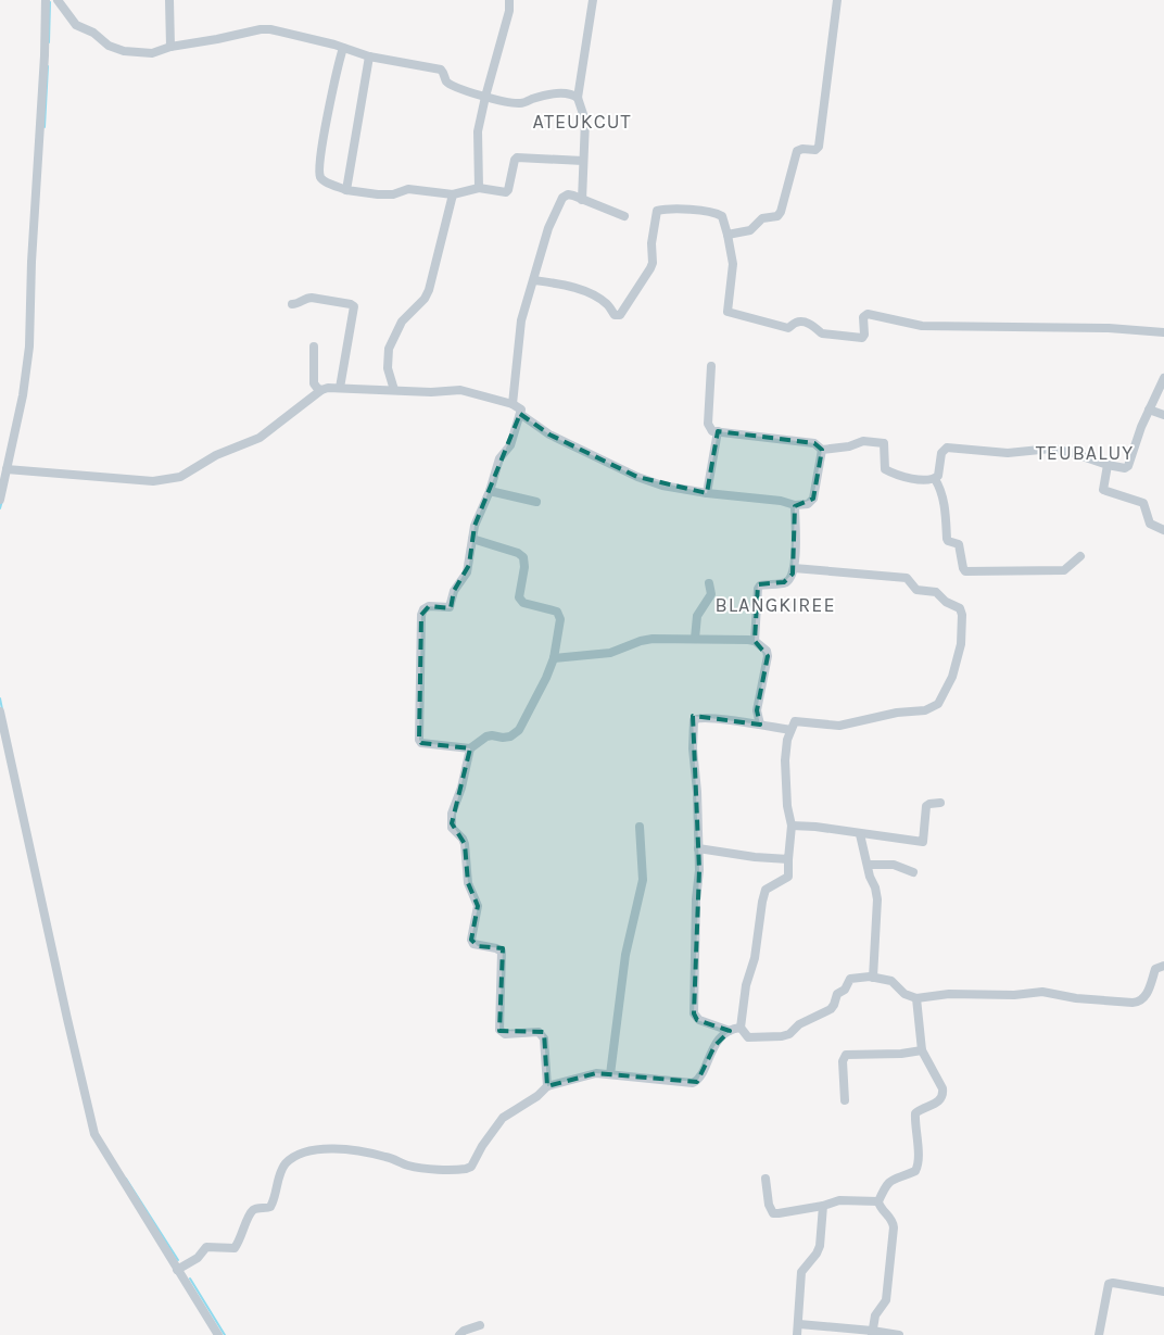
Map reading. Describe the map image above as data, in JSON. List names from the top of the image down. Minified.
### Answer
{"districts":["ATEUKCUT","TEUBALUY","BLANGKIREE"]}
